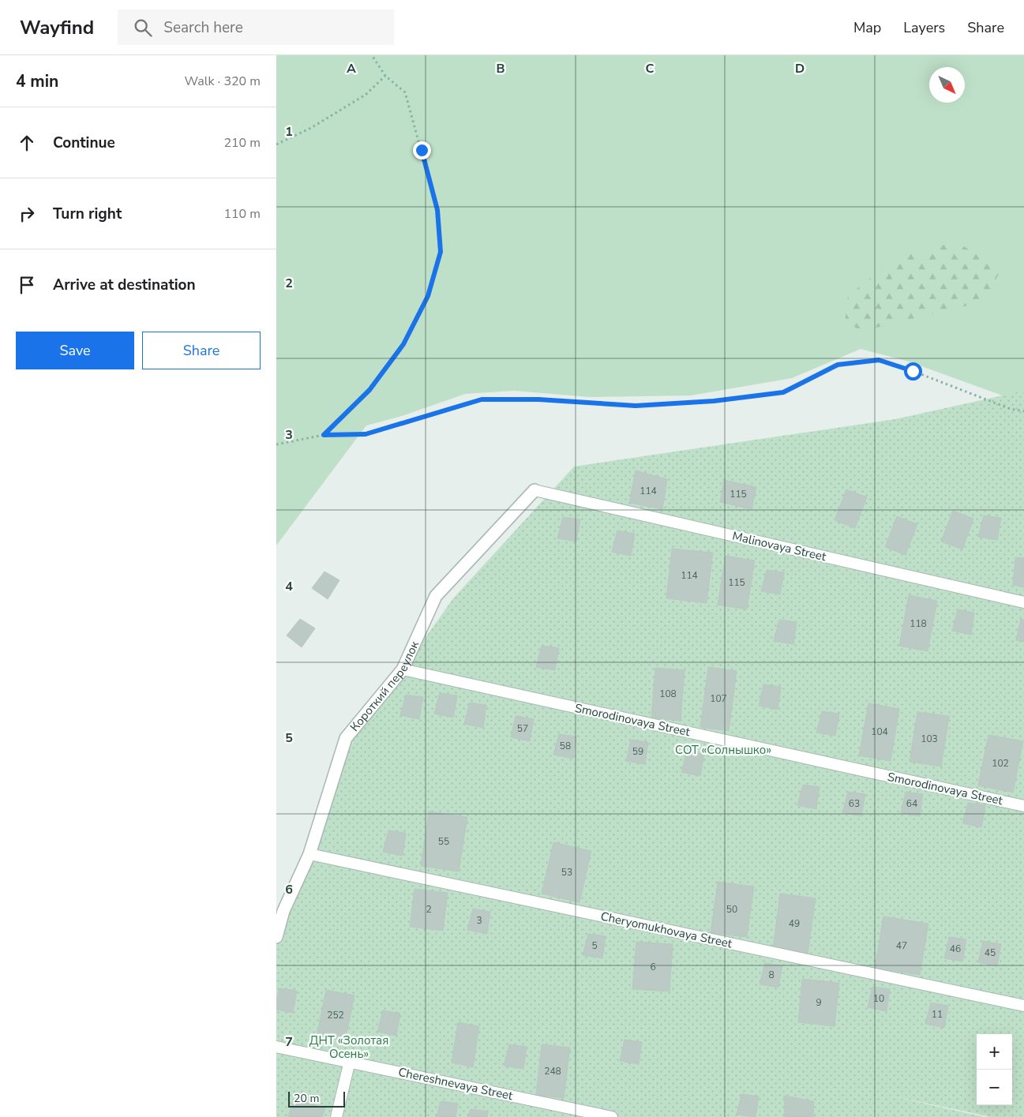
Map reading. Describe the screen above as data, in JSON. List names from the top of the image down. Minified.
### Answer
{"streets":{"street":["Короткий переулок"],"lane":["Malinovaya Street","Smorodinovaya Street","Cheryomukhovaya Street","Chereshnevaya Street"]},"crossings":[["Malinovaya Street","Короткий переулок"],["Короткий переулок","Smorodinovaya Street"],["Короткий переулок","Cheryomukhovaya Street"]],"parks":["СОТ «Солнышко»","ДНТ «Золотая Осень»"],"house_numbers":["114","115","114","115","118","108","107","57","104","103","58","59","102","63","64","55","53","2","50","3","49","5","47","46","45","6","8","10","9","11","252","248"],"scale_bar":"20 m","north":"bottom right","page":{"header":"Wayfind","search":"Search here","nav":["Map","Layers","Share"],"heading":["4 min","Walk · 320 m"],"list":[["Continue","210 m"],["Turn right","110 m"],"Arrive at destination"],"buttons":["Save","Share"],"map_buttons":["+","−"],"scale":"20 m"},"grid":{"columns":["A","B","C","D"],"rows":["1","2","3","4","5","6","7"]}}
